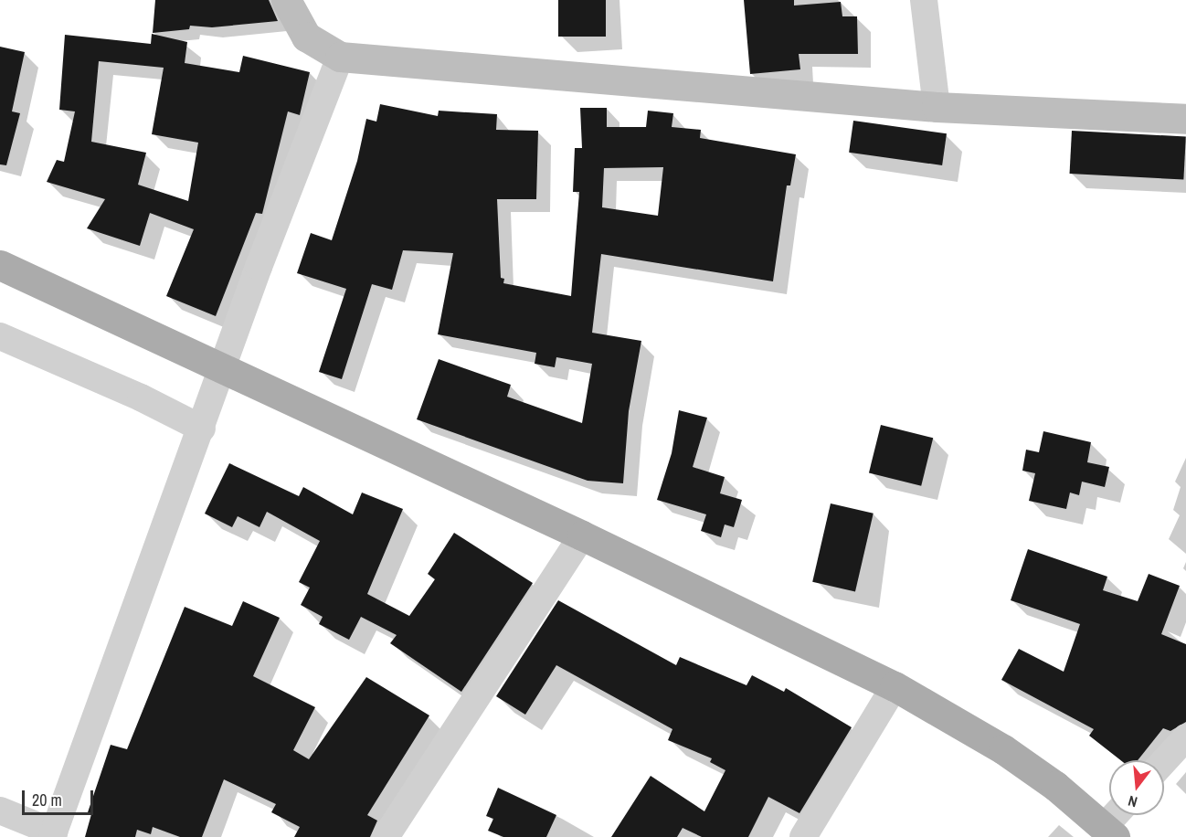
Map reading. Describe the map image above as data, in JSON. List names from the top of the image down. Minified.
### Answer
{"scale_bar":"20 m","north":"bottom"}
